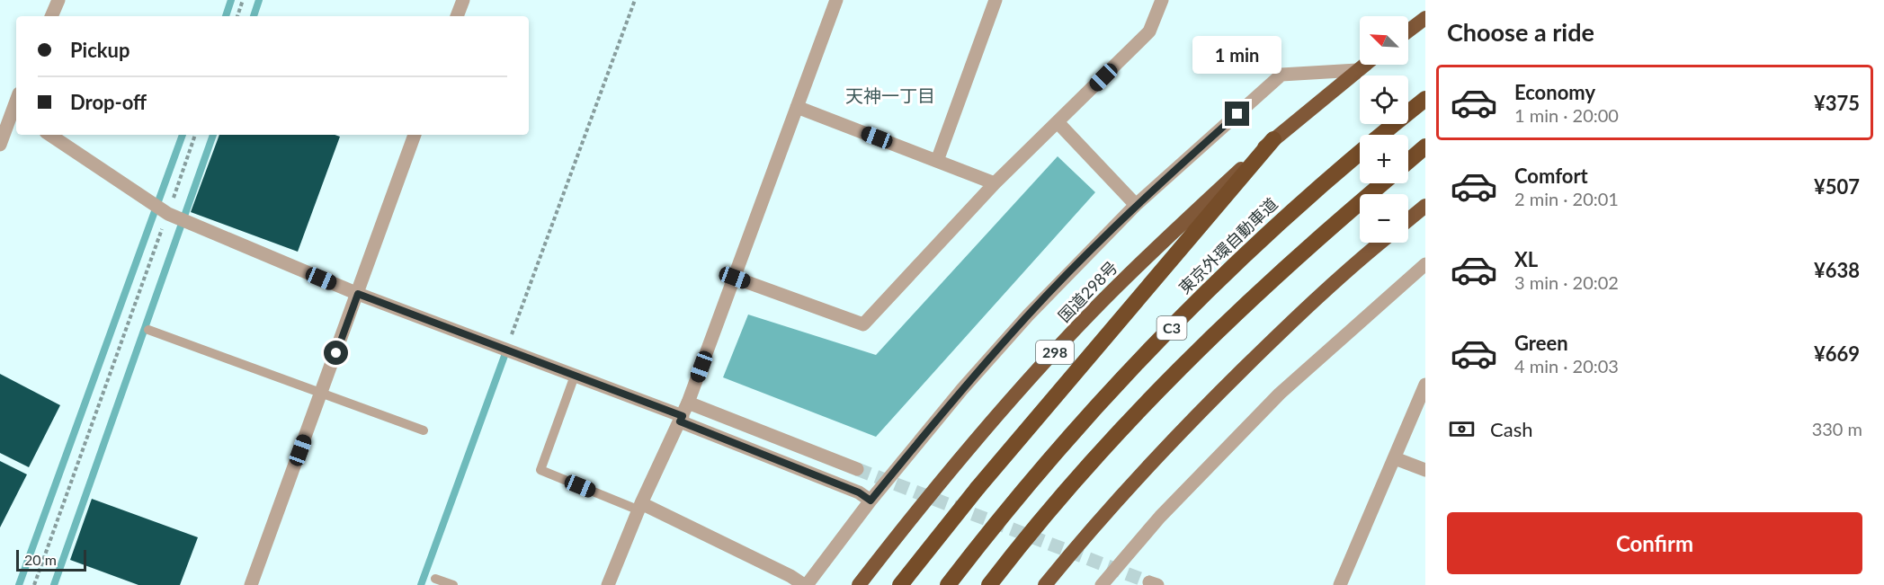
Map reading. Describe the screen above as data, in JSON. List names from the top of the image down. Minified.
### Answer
{"streets":{"highway":["東京外環自動車道","国道298号","C3","298"]},"crossings":[["国道298号","298"]],"districts":["天神一丁目"],"scale_bar":"20 m","north":"top left","page":{"heading":"Choose a ride","map_buttons":["+","−"],"banner":["Pickup","Drop-off"],"bubble":"1 min","list":[{"name":"Economy","note":"1 min · 20:00","value":"¥375"},{"name":"Comfort","note":"2 min · 20:01","value":"¥507"},{"name":"XL","note":"3 min · 20:02","value":"¥638"},{"name":"Green","note":"4 min · 20:03","value":"¥669"}],"pay":["Cash","330 m"],"buttons":"Confirm","scale":"20 m"}}
